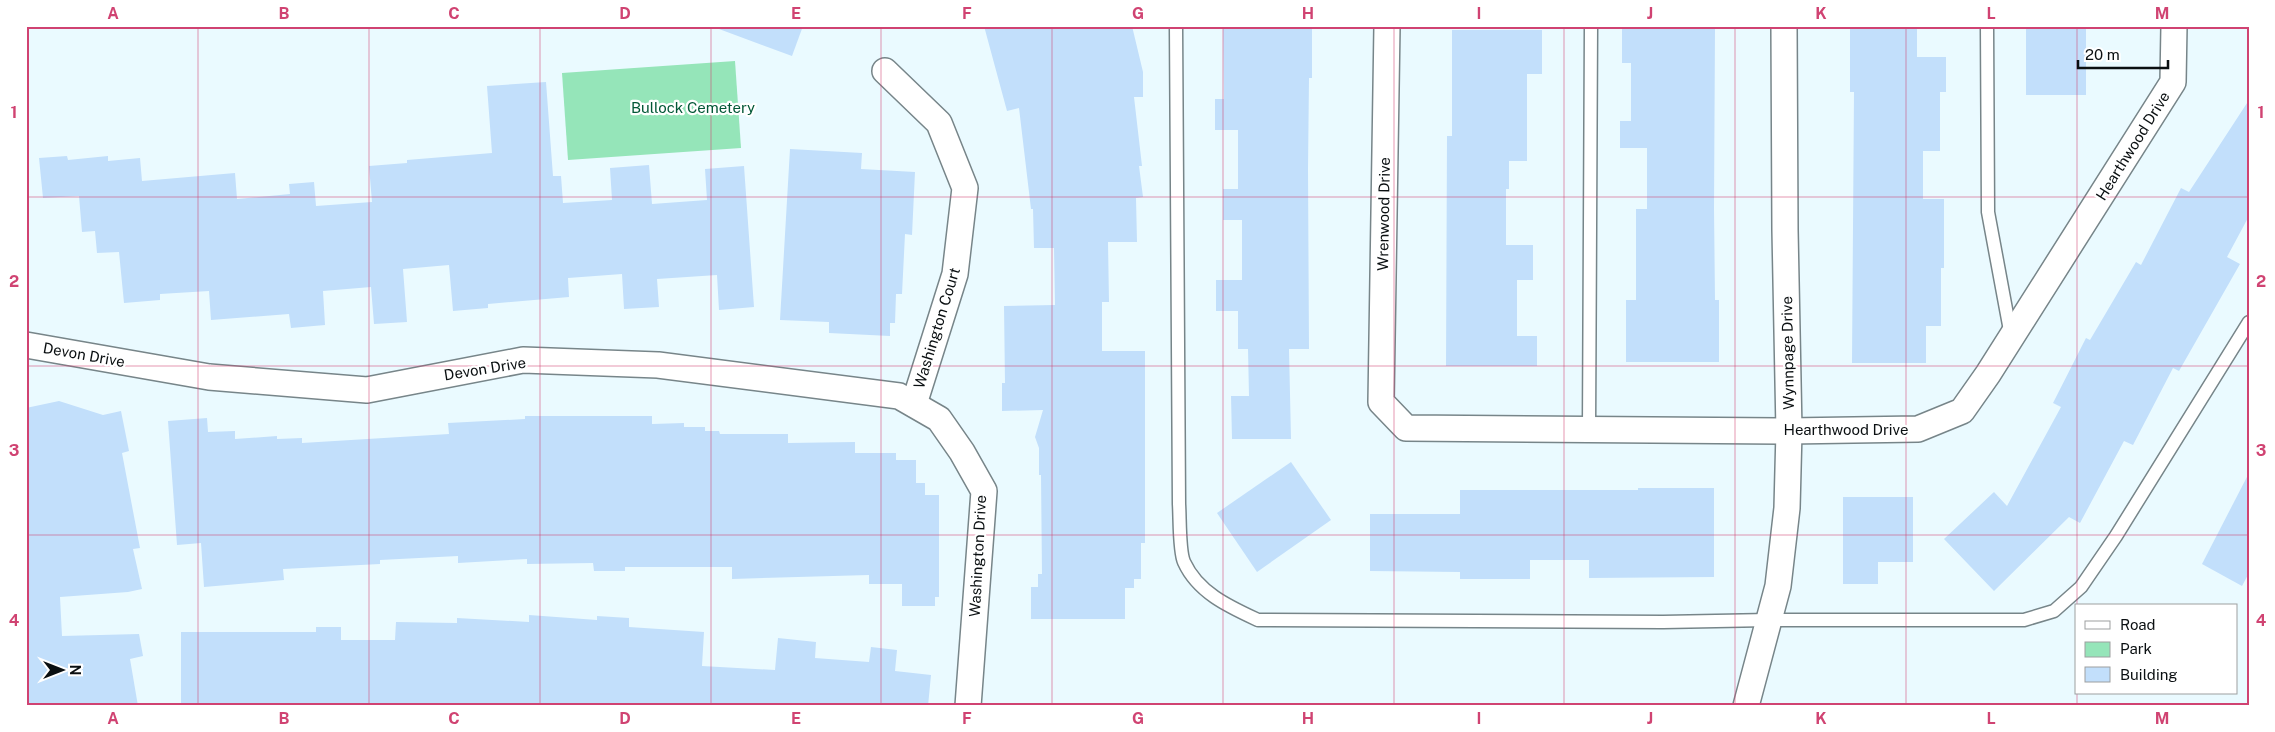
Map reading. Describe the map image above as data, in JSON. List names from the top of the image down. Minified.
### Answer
{"streets":{"street":["Hearthwood Drive","Wrenwood Drive","Washington Court","Wynnpage Drive","Devon Drive","Washington Drive"]},"crossings":[["Hearthwood Drive","Wrenwood Drive"],["Hearthwood Drive","Wynnpage Drive"],["Washington Court","Devon Drive"],["Devon Drive","Washington Drive"]],"parks":["Bullock Cemetery"],"legend":["Road","Park","Building"],"scale_bar":"20 m","north":"right","grid":{"columns":["A","B","C","D","E","F","G","H","I","J","K","L","M"],"rows":["1","2","3","4"]}}
